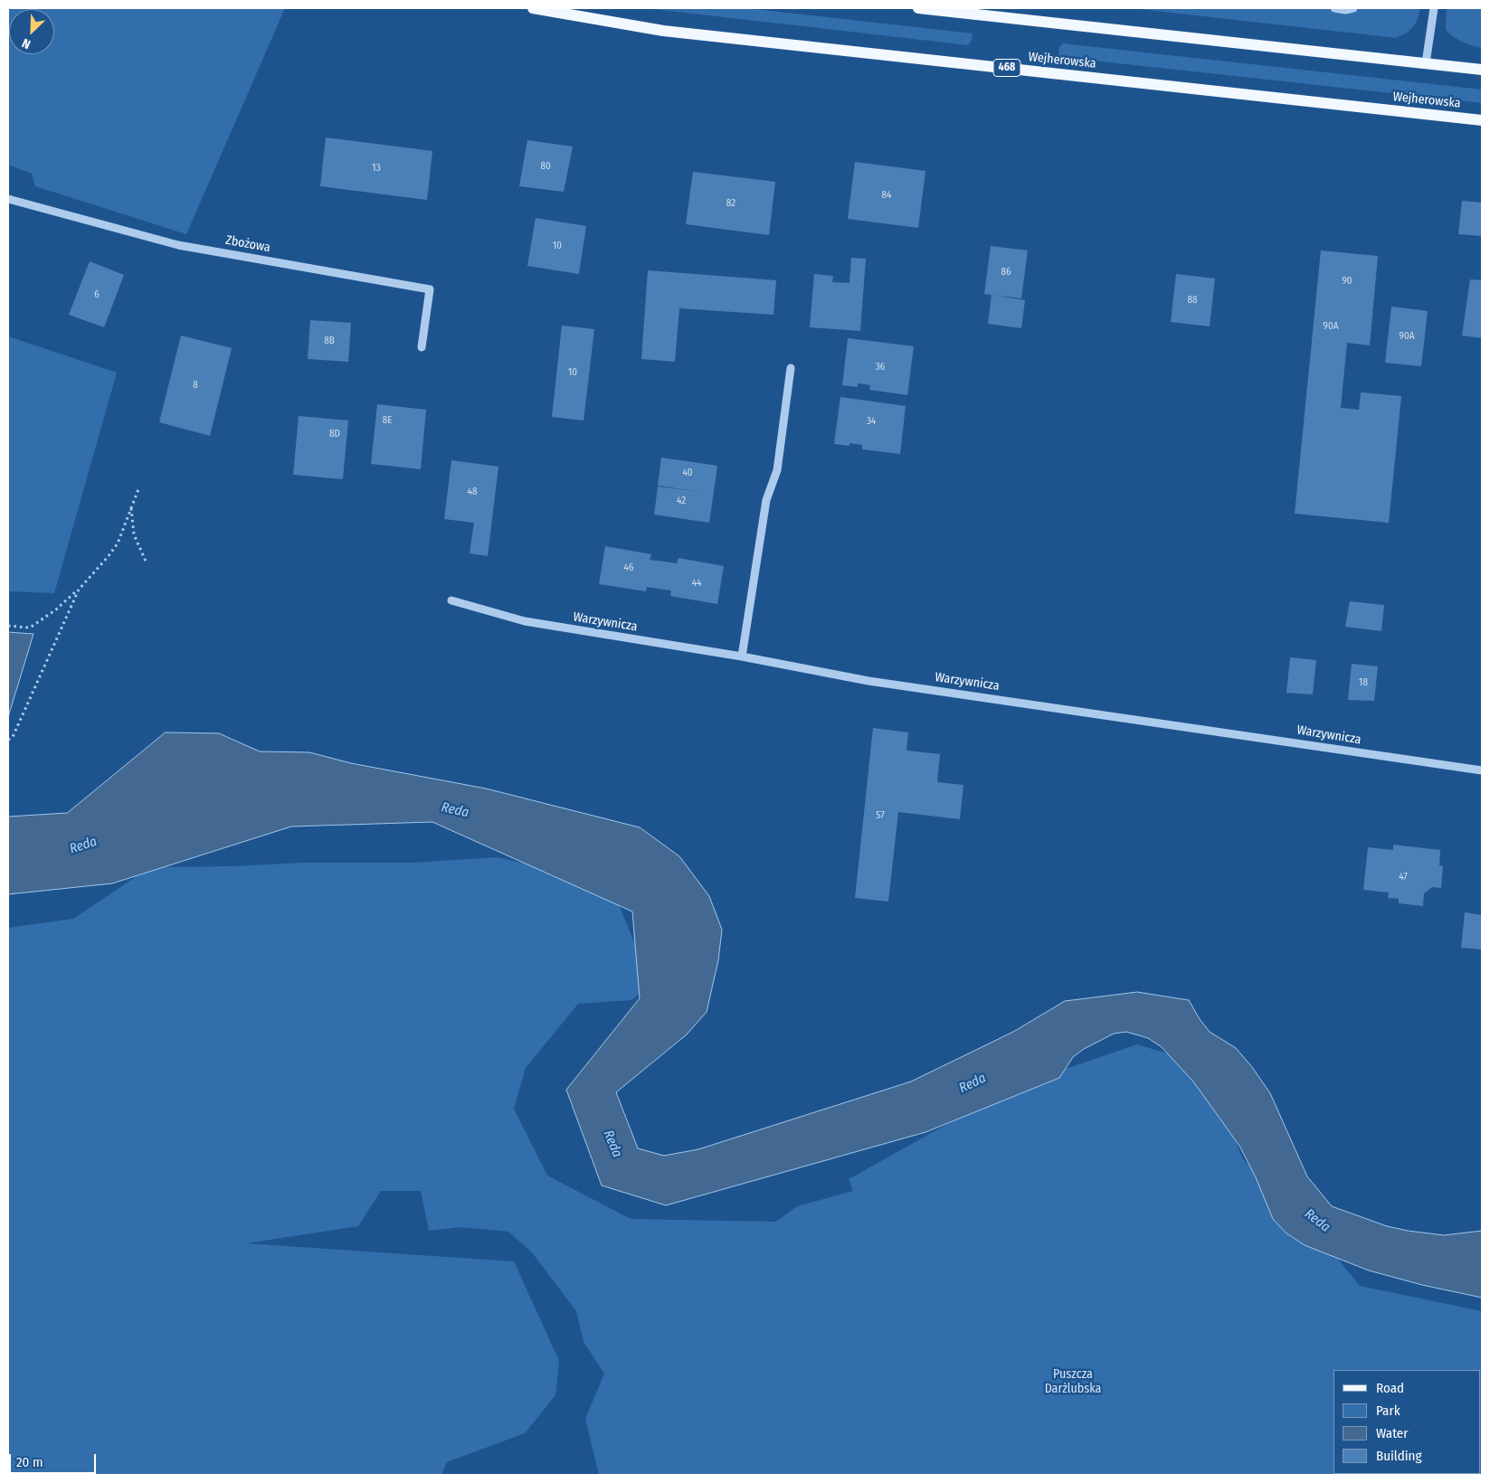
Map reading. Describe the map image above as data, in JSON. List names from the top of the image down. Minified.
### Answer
{"streets":{"main road":["Wejherowska","468"],"street":["Zbożowa","Warzywnicza"]},"water":["Reda"],"parks":["Puszcza Darżlubska"],"house_numbers":["80","13","84","82","10","86","90","6","88","90A","90A","8B","36","10","8","8E","34","8D","40","48","42","46","44","18","57","47"],"legend":["Road","Park","Water","Building"],"scale_bar":"20 m","north":"bottom left"}
